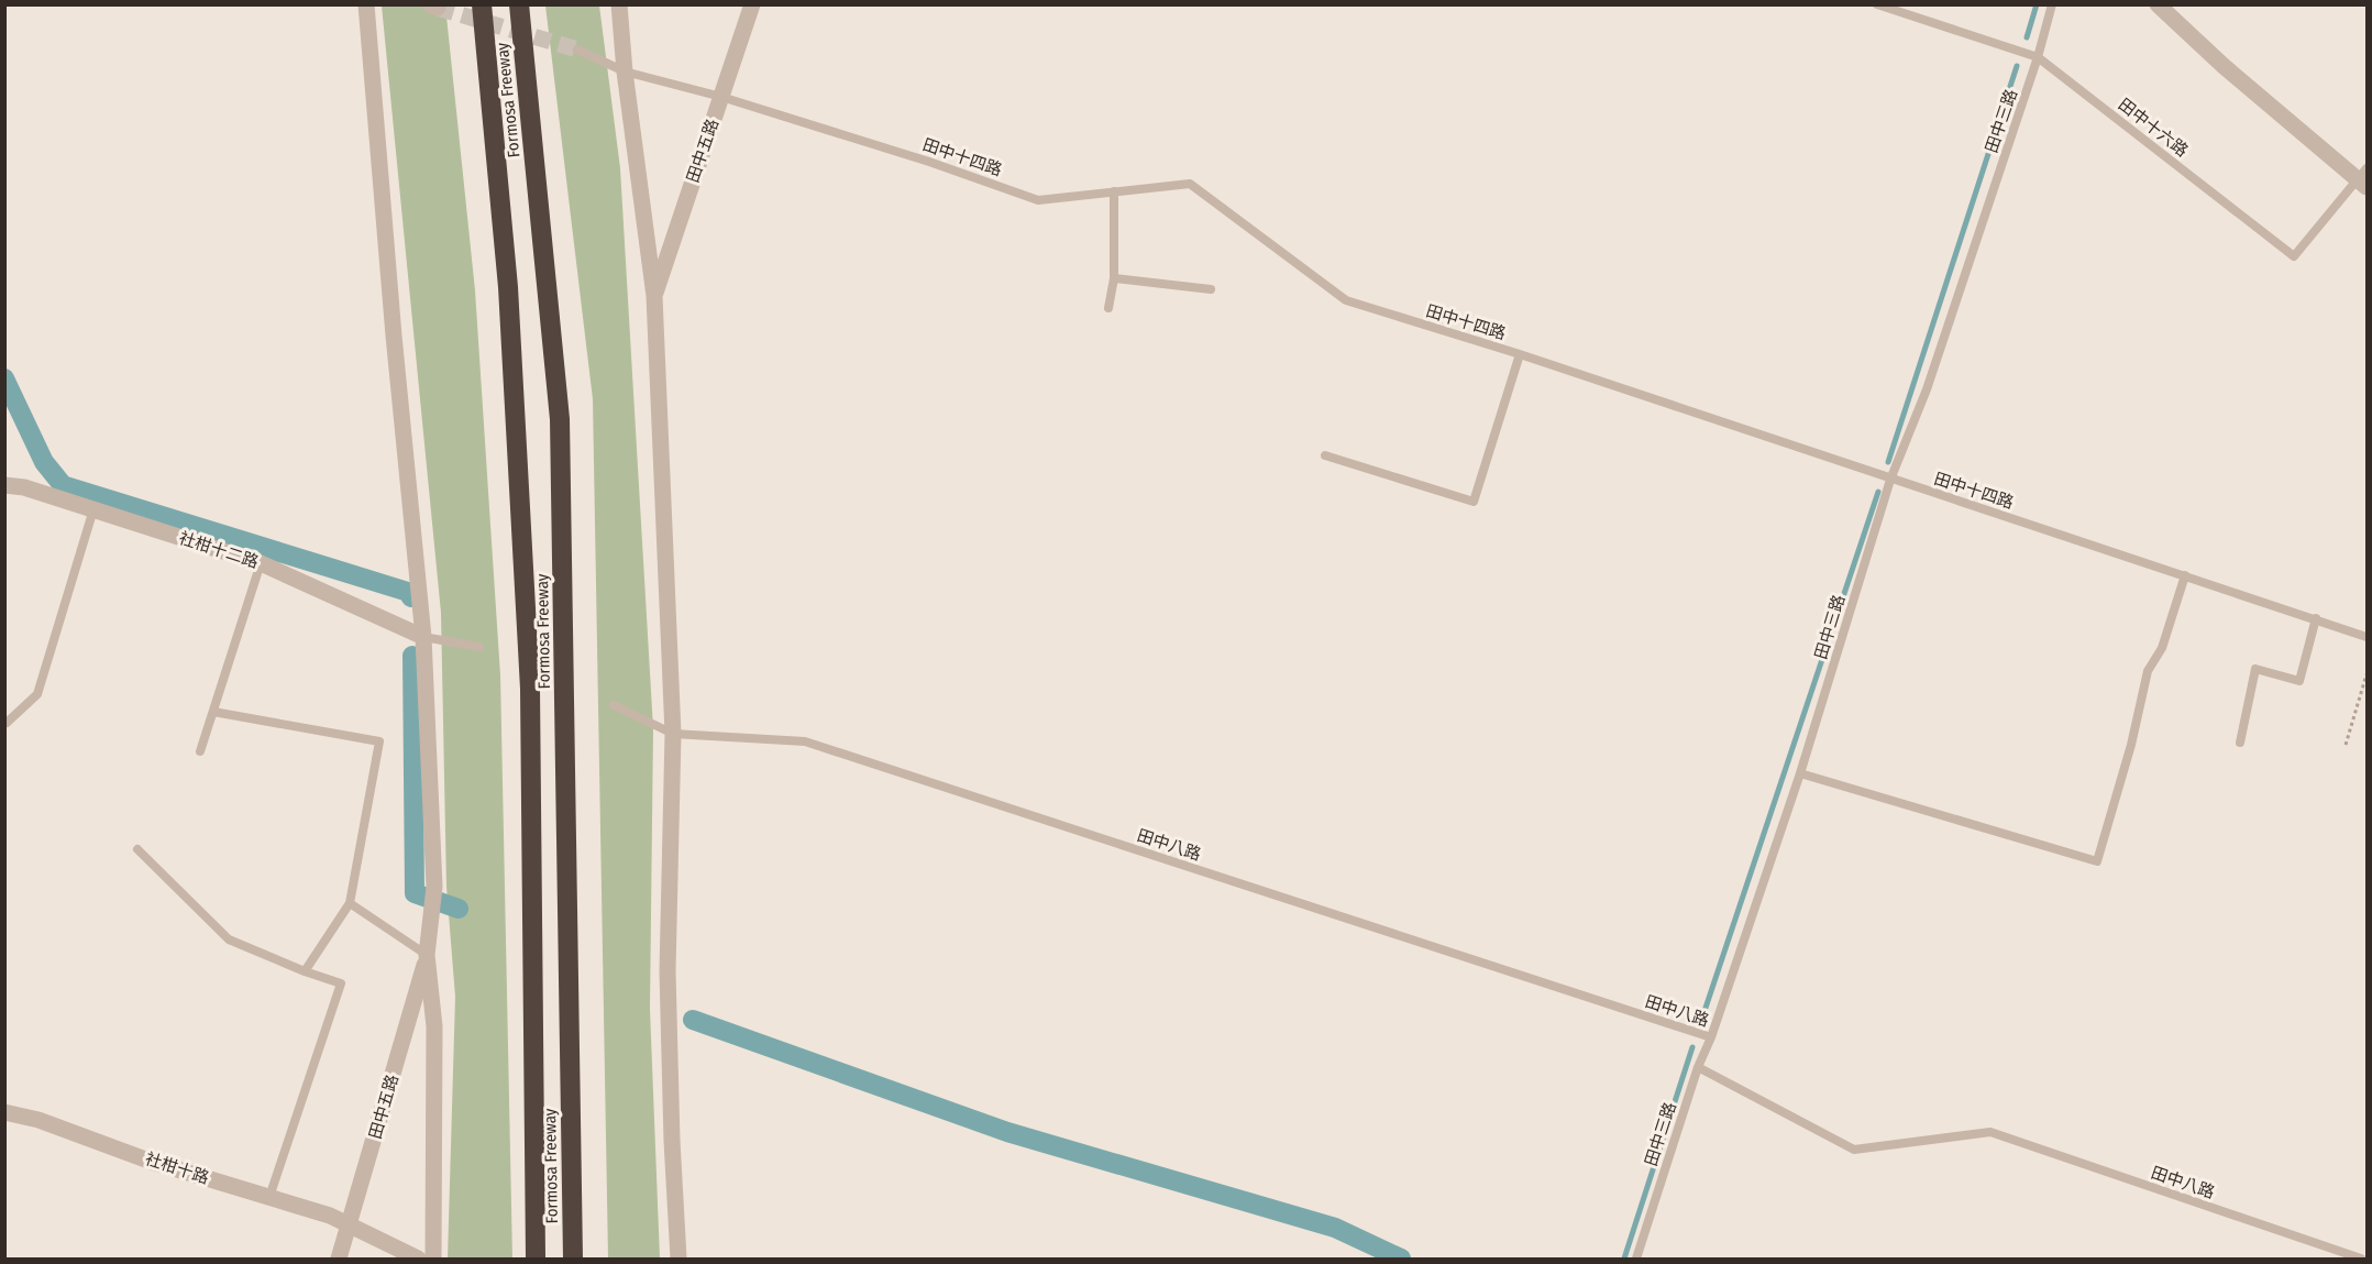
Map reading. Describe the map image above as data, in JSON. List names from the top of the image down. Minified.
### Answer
{"streets":{"highway":["Formosa Freeway"],"street":["田中五路","社柑十二路","社柑十路"],"lane":["田中三路","田中十六路","田中十四路","田中八路"]},"crossings":[["田中三路","田中十六路"],["田中三路","田中十四路"],["田中三路","田中八路"],["田中五路","田中十四路"],["田中五路","社柑十路"]]}
